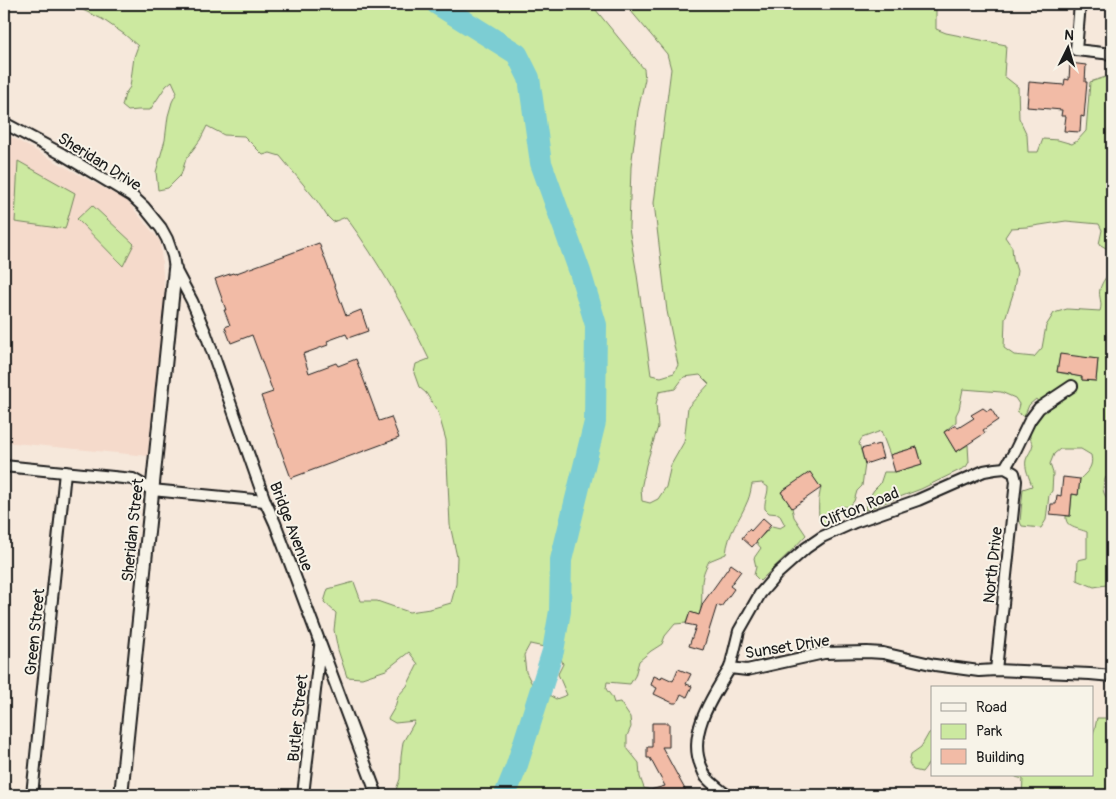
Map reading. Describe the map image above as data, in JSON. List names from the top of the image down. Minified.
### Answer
{"streets":{"street":["Sheridan Drive","Clifton Road","Bridge Avenue","Sheridan Street","North Drive","Green Street","Sunset Drive","Butler Street"]},"crossings":[["Sheridan Drive","Bridge Avenue"],["Sheridan Drive","Sheridan Street"],["Clifton Road","North Drive"],["Clifton Road","Sunset Drive"],["Bridge Avenue","Sheridan Street"],["Bridge Avenue","Butler Street"],["North Drive","Sunset Drive"]],"legend":["Road","Park","Building"],"north":"top"}
